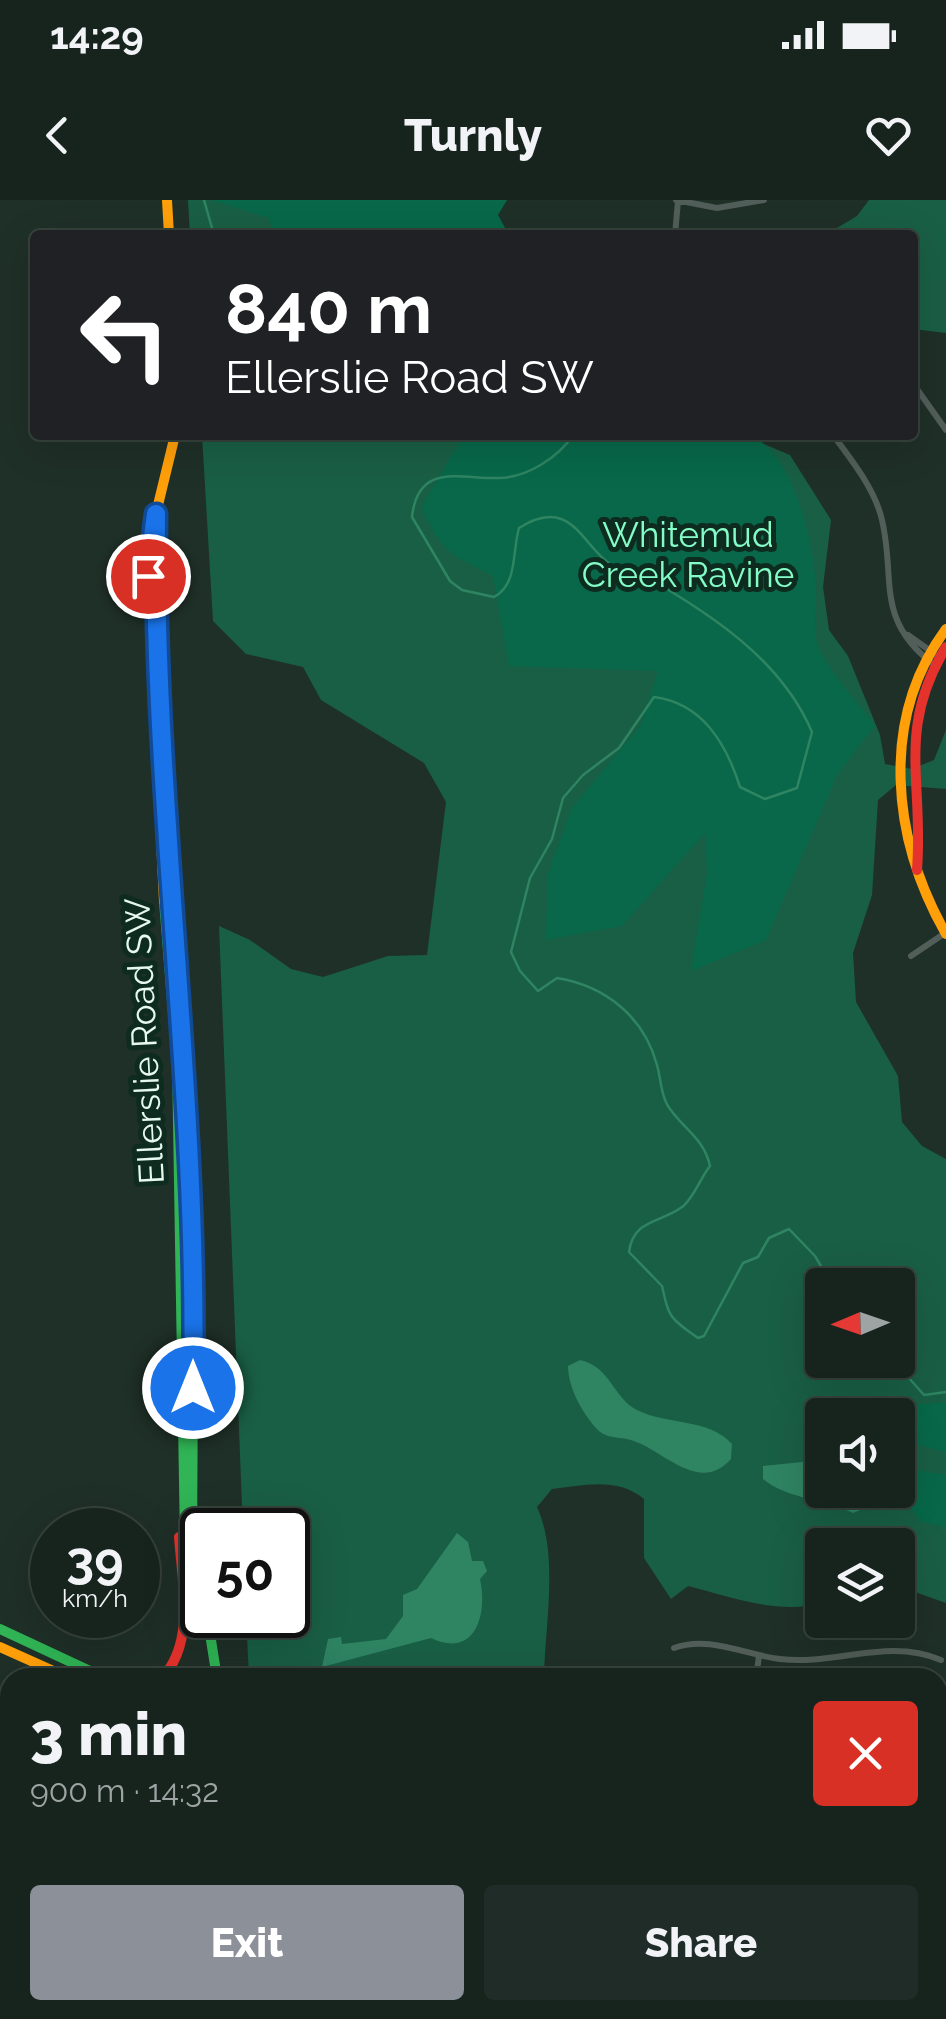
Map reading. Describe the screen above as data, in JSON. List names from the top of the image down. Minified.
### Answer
{"streets":{"main road":["Ellerslie Road SW"]},"parks":["Whitemud Creek Ravine"],"north":"left","page":{"status":"14:29","header":"Turnly","turn":["840 m","Ellerslie Road SW"],"speed":"39 km/h","limit":"50","heading":["3 min","900 m · 14:32"],"buttons":["Exit","Share"]}}
